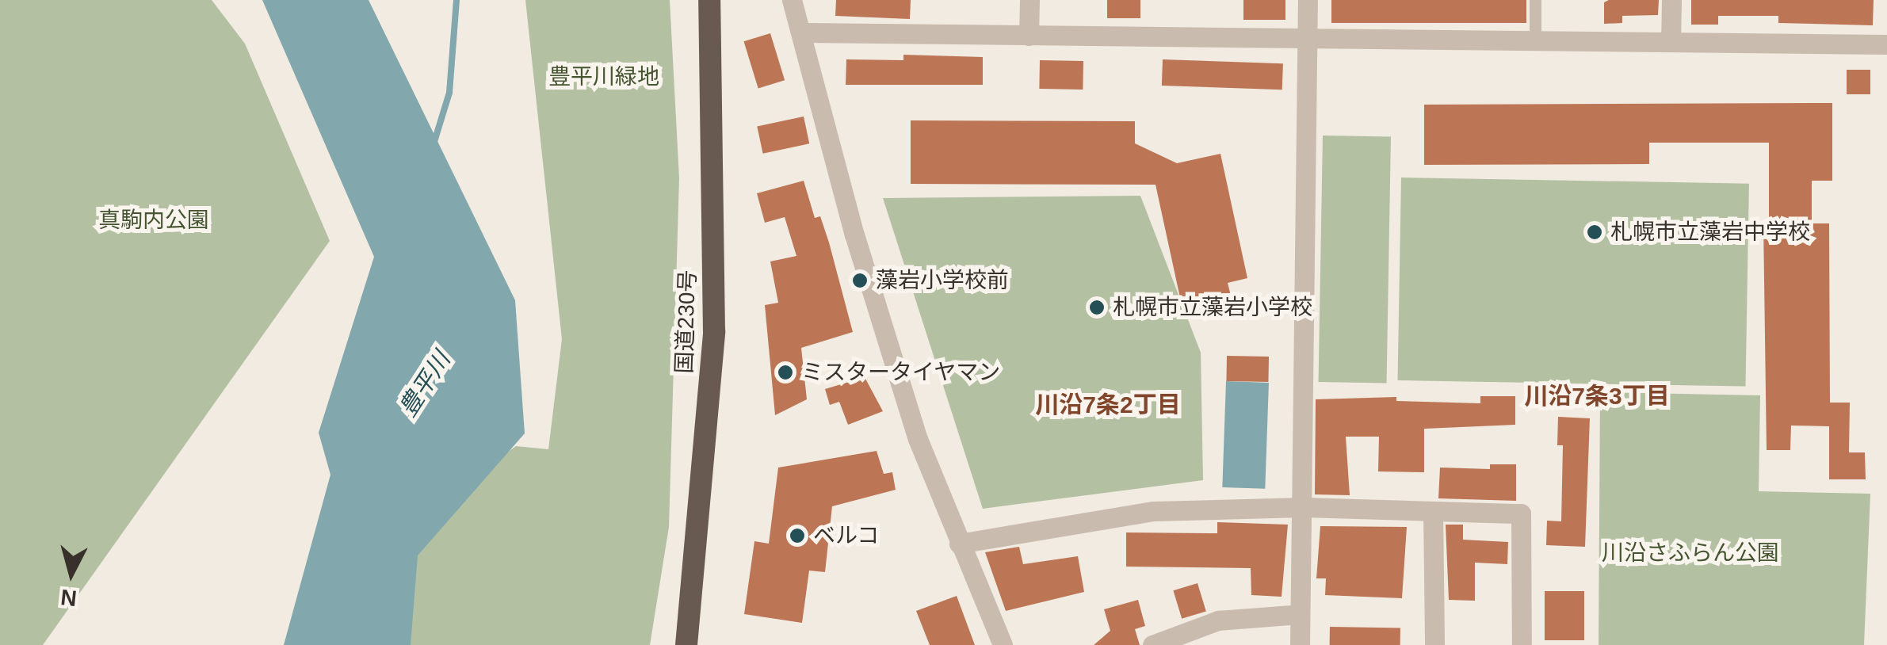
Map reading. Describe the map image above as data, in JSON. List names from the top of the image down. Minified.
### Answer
{"streets":{"highway":["国道230号"]},"districts":["川沿7条3丁目","川沿7条2丁目"],"water":["豊平川"],"parks":["豊平川緑地","真駒内公園","川沿さふらん公園"],"places":["札幌市立藻岩中学校","藻岩小学校前","札幌市立藻岩小学校","ミスタータイヤマン","ベルコ"],"north":"bottom"}
